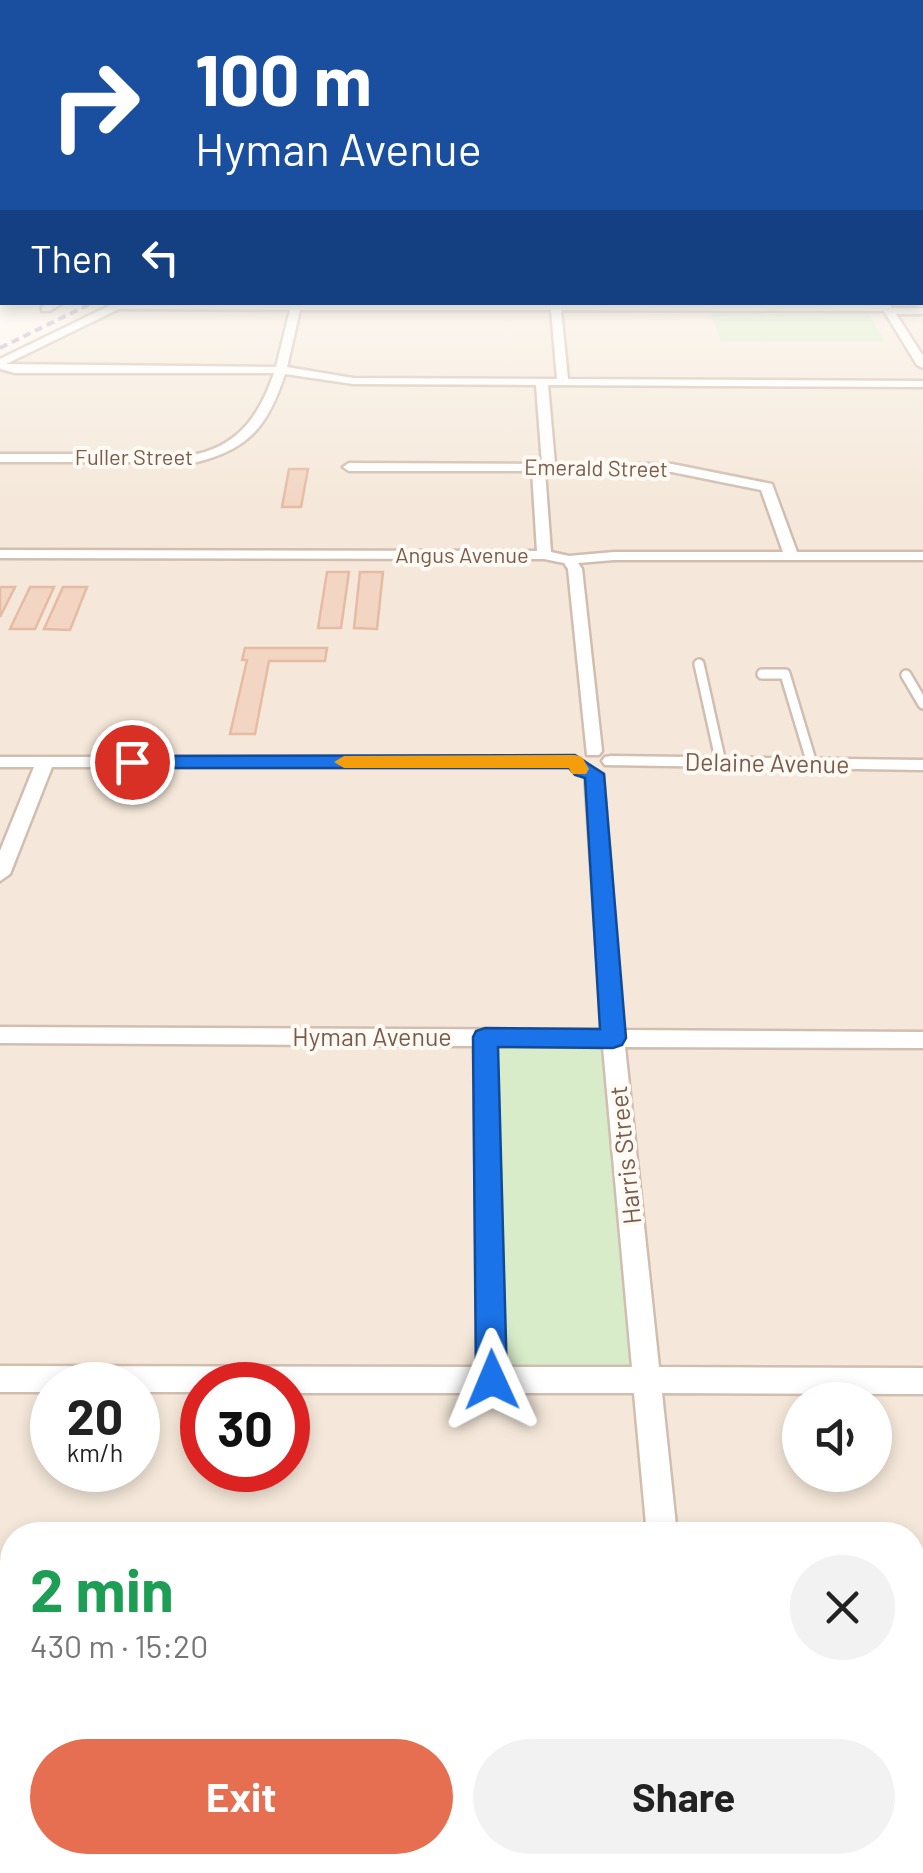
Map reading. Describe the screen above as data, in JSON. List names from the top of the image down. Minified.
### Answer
{"streets":{"street":["Fuller Street","Emerald Street","Angus Avenue","Delaine Avenue","Hyman Avenue","Harris Street"]},"crossings":[["Emerald Street","Angus Avenue"],["Angus Avenue","Harris Street"],["Delaine Avenue","Harris Street"],["Hyman Avenue","Harris Street"]],"page":{"turn":["100 m","Hyman Avenue"],"then":"Then","speed":"20 km/h","limit":"30","heading":["2 min","430 m · 15:20"],"buttons":["Exit","Share"]}}
